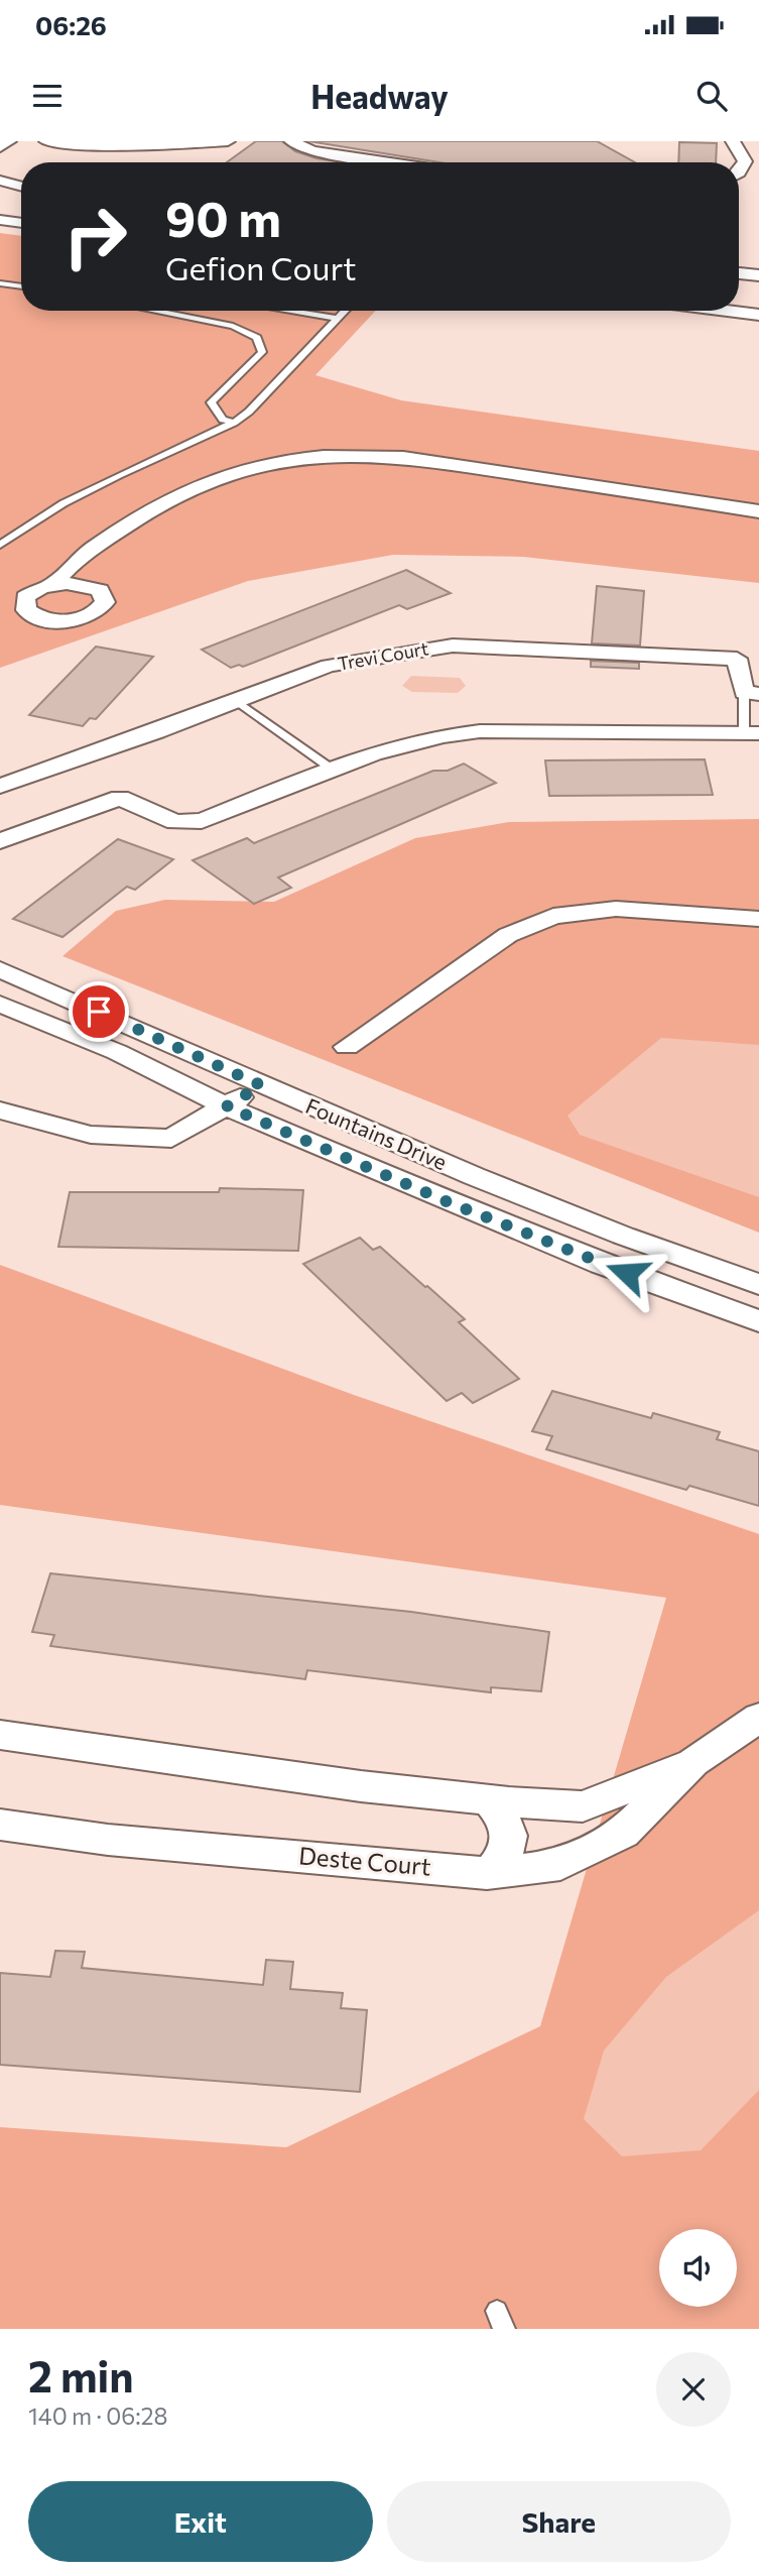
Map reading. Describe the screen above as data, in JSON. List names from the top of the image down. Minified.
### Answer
{"streets":{"street":["Trevi Court","Fountains Drive","Deste Court"]},"page":{"status":"06:26","header":"Headway","turn":["90 m","Gefion Court"],"heading":["2 min","140 m · 06:28"],"buttons":["Exit","Share"]}}
